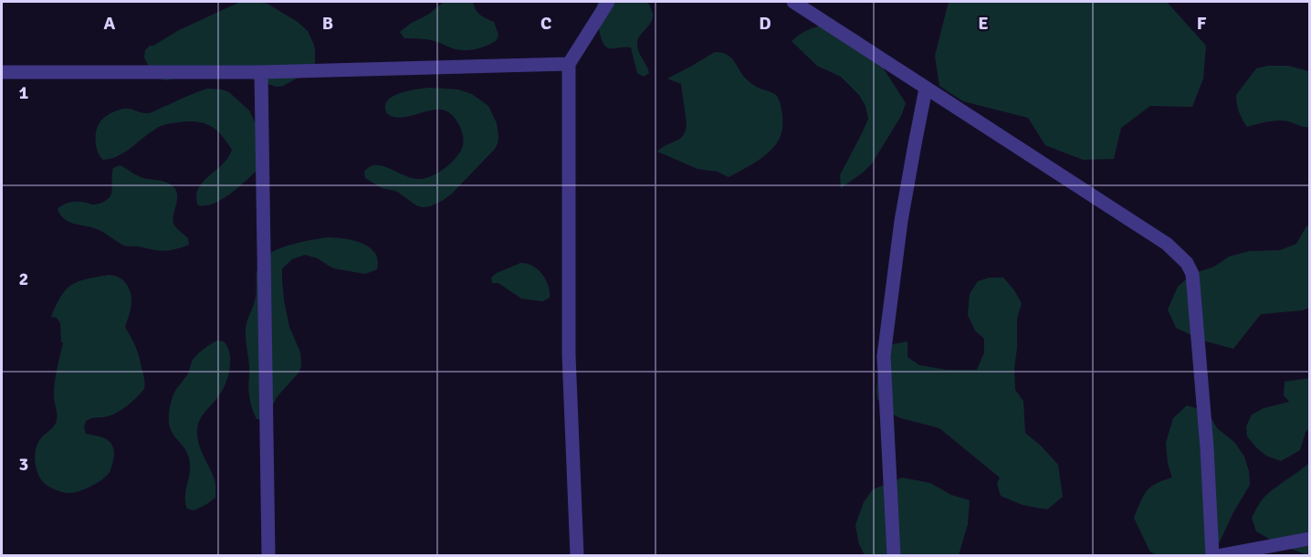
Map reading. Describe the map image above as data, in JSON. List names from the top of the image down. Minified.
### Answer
{"grid":{"columns":["A","B","C","D","E","F"],"rows":["1","2","3"]}}
